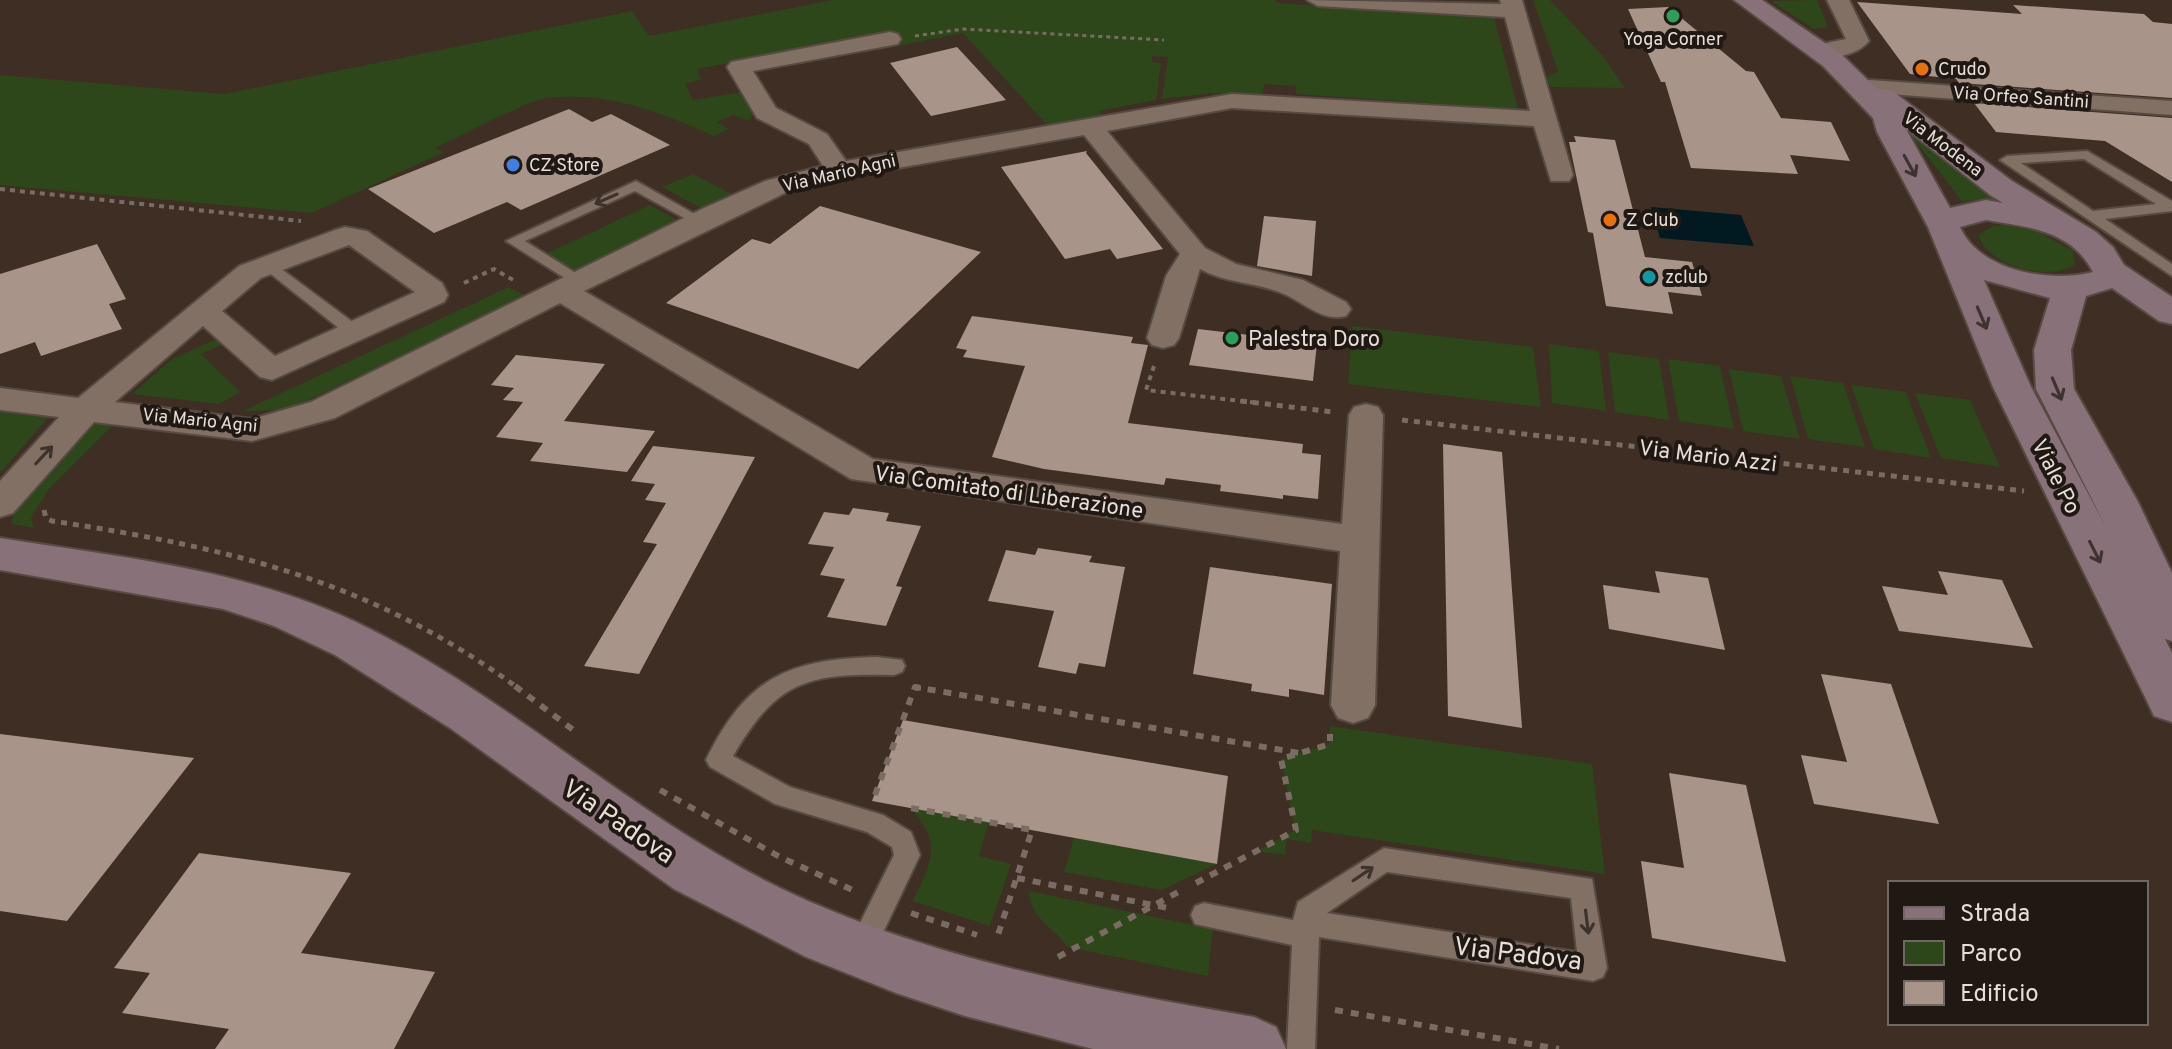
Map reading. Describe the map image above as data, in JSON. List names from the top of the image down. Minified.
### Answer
{"streets":{"main road":["Via Modena","Viale Po","Via Padova"],"street":["Via Orfeo Santini","Via Mario Agni","Via Comitato di Liberazione"],"path":["Via Mario Azzi"]},"crossings":[["Via Orfeo Santini","Via Modena"],["Via Modena","Viale Po"],["Via Mario Agni","Via Comitato di Liberazione"],["Via Mario Agni","Via Padova"]],"one_way":["Viale Po"],"places":["Yoga Corner","Crudo","CZ Store","Z Club","zclub","Palestra Doro"],"legend":["Strada","Parco","Edificio"]}
